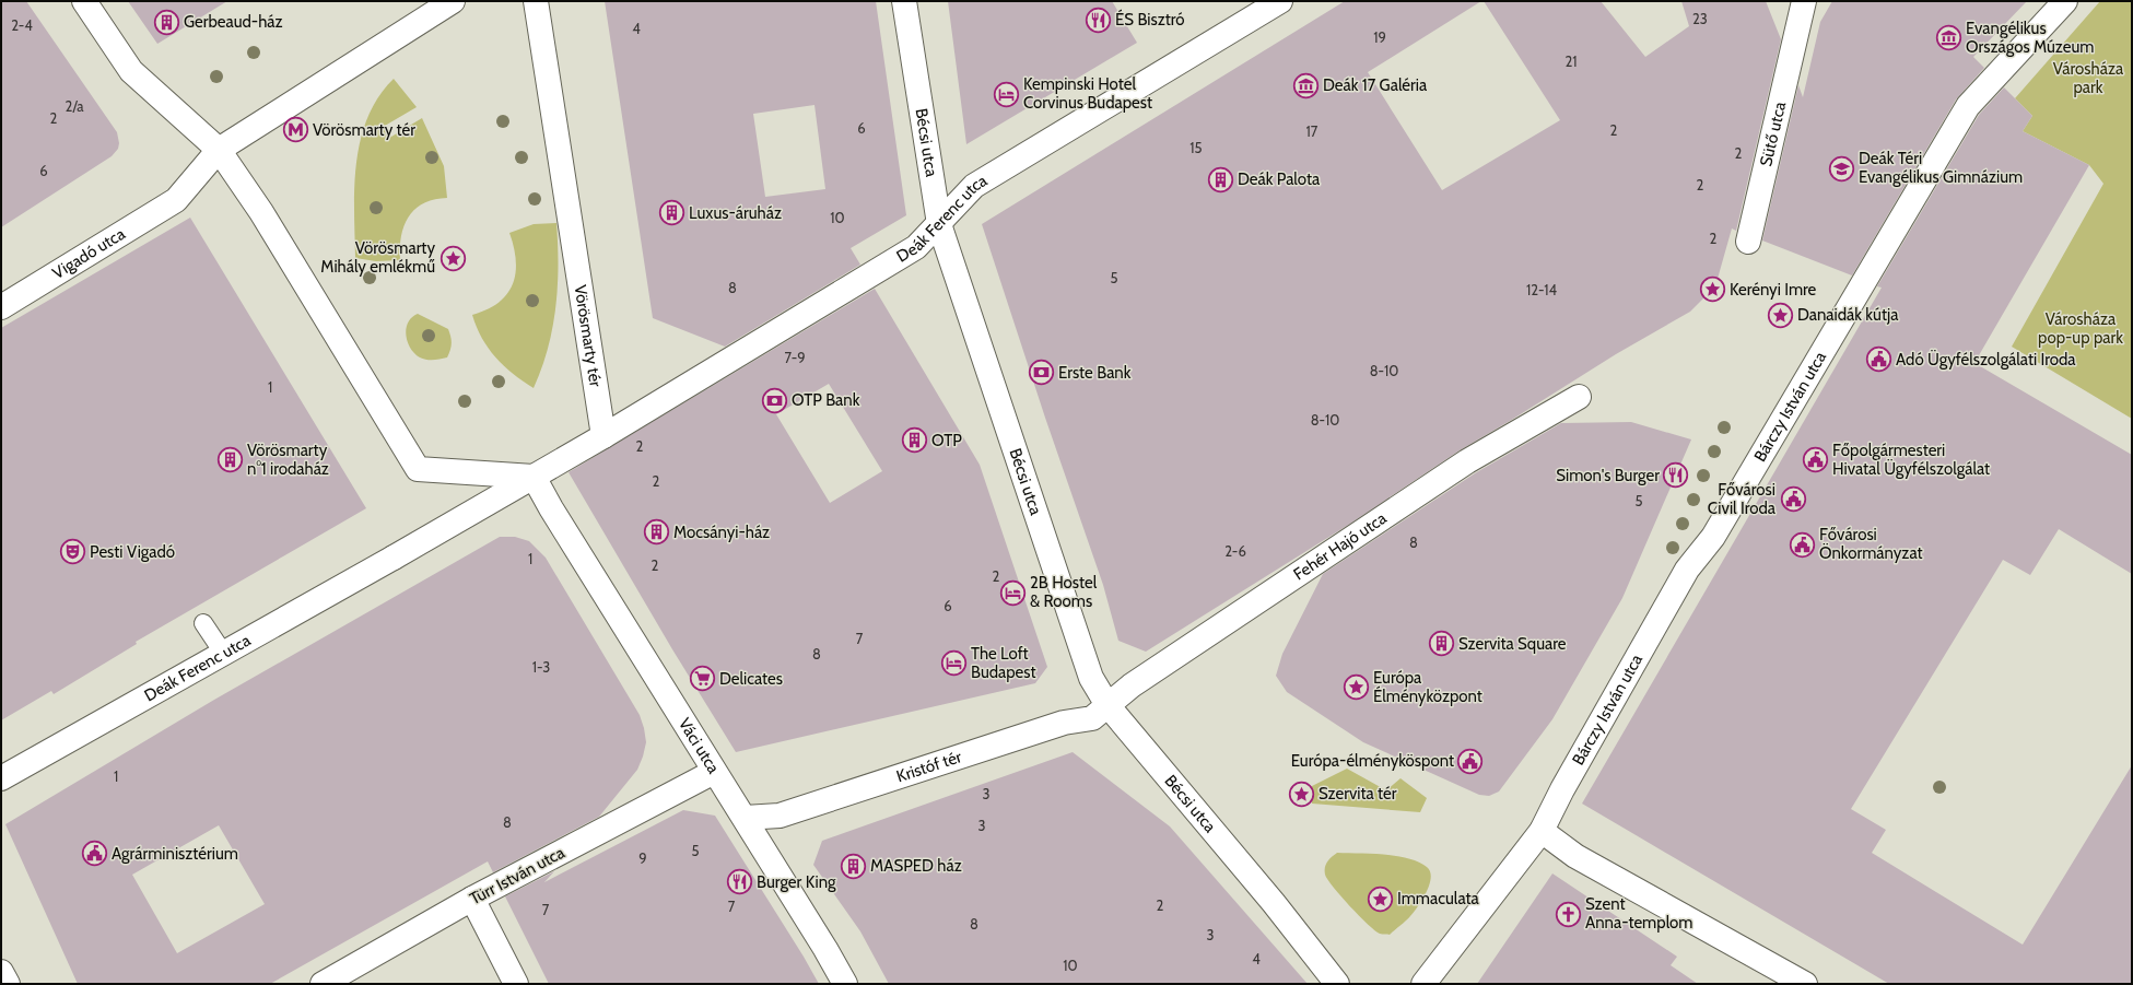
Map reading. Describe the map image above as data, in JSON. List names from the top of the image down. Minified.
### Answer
{"streets":{"street":["Sütő utca","Bécsi utca","Deák Ferenc utca","Vigadó utca","Vörösmarty tér","Bárczy István utca","Fehér Hajó utca","Váci utca","Kristóf tér","Türr István utca"]},"crossings":[["Bécsi utca","Deák Ferenc utca"],["Bécsi utca","Fehér Hajó utca"],["Bécsi utca","Kristóf tér"],["Deák Ferenc utca","Vörösmarty tér"],["Deák Ferenc utca","Váci utca"],["Fehér Hajó utca","Kristóf tér"],["Váci utca","Kristóf tér"],["Váci utca","Türr István utca"]],"parks":["Városháza park","Városháza pop-up park"],"places":{"restaurant":["ÉS Bisztró","Simon's Burger","Burger King"],"building":["Gerbeaud-ház","Deák Palota","Luxus-áruház","OTP","Vörösmarty n°1 irodaház","Mocsányi-ház","Szervita Square","MASPED ház"],"museum":["Evangélikus Országos Múzeum","Deák 17 Galéria"],"hotel":["Kempinski Hotel Corvinus Budapest","2B Hostel & Rooms","The Loft Budapest"],"metro station":["Vörösmarty tér"],"school or university":["Deák Téri Evangélikus Gimnázium"],"place":["Vörösmarty Mihály emlékmű","Kerényi Imre","Danaidák kútja","Európa Élményközpont","Szervita tér","Immaculata"],"public building":["Adó Ügyfélszolgálati Iroda","Főpolgármesteri Hivatal Ügyfélszolgálat","Fővárosi Civil Iroda","Fővárosi Önkormányzat","Európa-élményköspont","Agrárminisztérium"],"bank":["Erste Bank","OTP Bank"],"theatre":["Pesti Vigadó"],"supermarket":["Delicates"],"church":["Szent Anna-templom"]},"house_numbers":["23","2-4","4","19","21","2/a","2","6","2","17","15","2","6","2","10","2","5","8","12-14","7-9","8-10","1","8-10","2","2","5","8","2-6","1","2","2","6","7","8","1-3","1","3","8","3","5","9","2","7","7","8","3","4","10"]}
